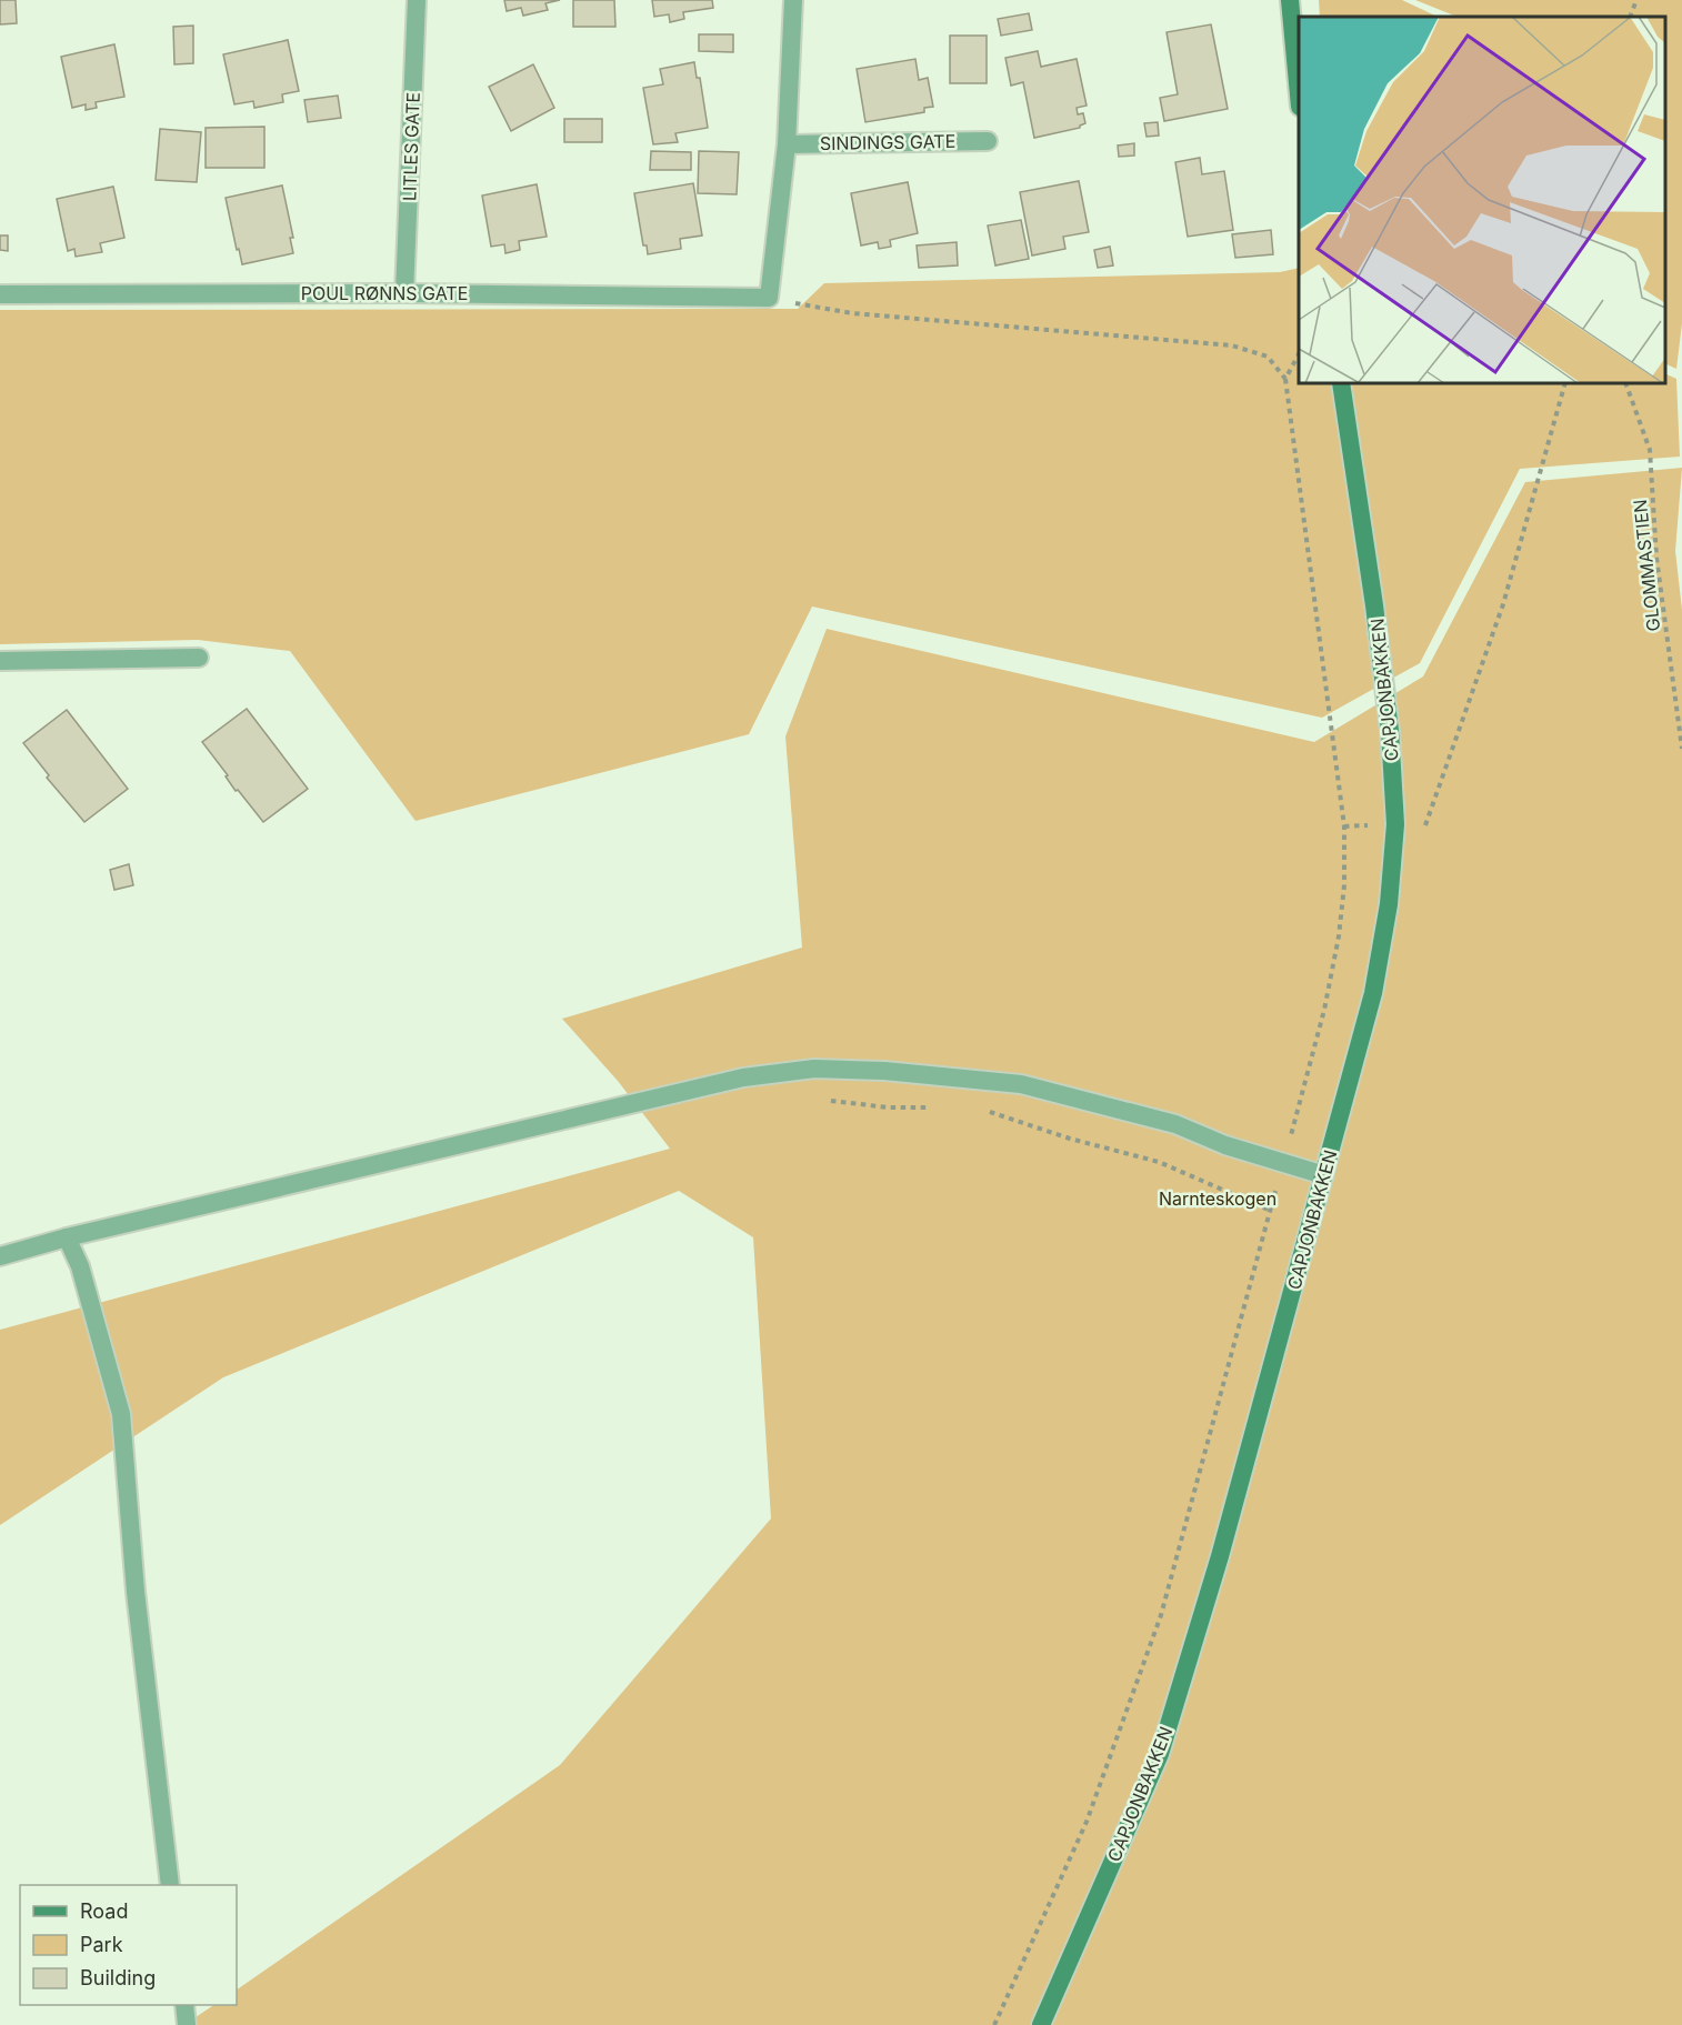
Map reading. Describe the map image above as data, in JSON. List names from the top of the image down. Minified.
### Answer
{"streets":{"main road":["CAPJONBAKKEN"],"street":["SINDINGS GATE","LITLES GATE","POUL RØNNS GATE"],"path":["GLOMMASTIEN"]},"crossings":[["LITLES GATE","POUL RØNNS GATE"]],"parks":["Narnteskogen"],"legend":["Road","Park","Building"]}
